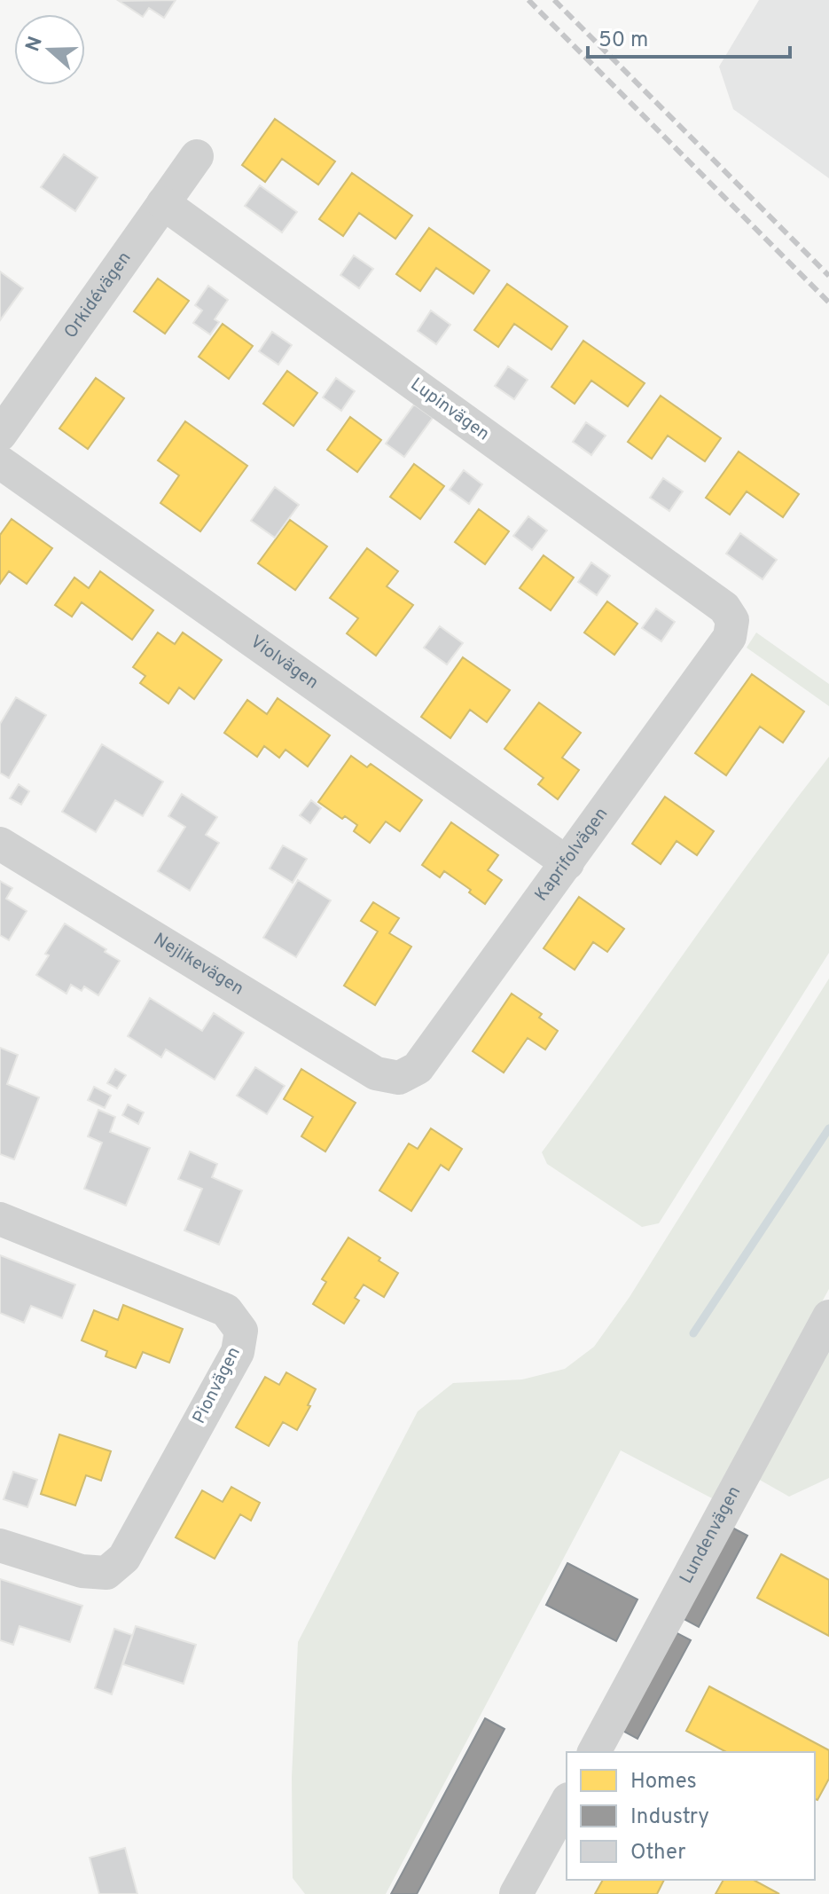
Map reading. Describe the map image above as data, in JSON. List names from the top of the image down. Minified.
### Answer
{"streets":{"street":["Orkidévägen","Lupinvägen","Violvägen","Kaprifolvägen","Nejlikevägen","Pionvägen","Lundenvägen"]},"crossings":[["Orkidévägen","Lupinvägen"],["Lupinvägen","Kaprifolvägen"],["Violvägen","Kaprifolvägen"],["Kaprifolvägen","Nejlikevägen"]],"legend":["Homes","Industry","Other"],"scale_bar":"50 m","north":"left"}
